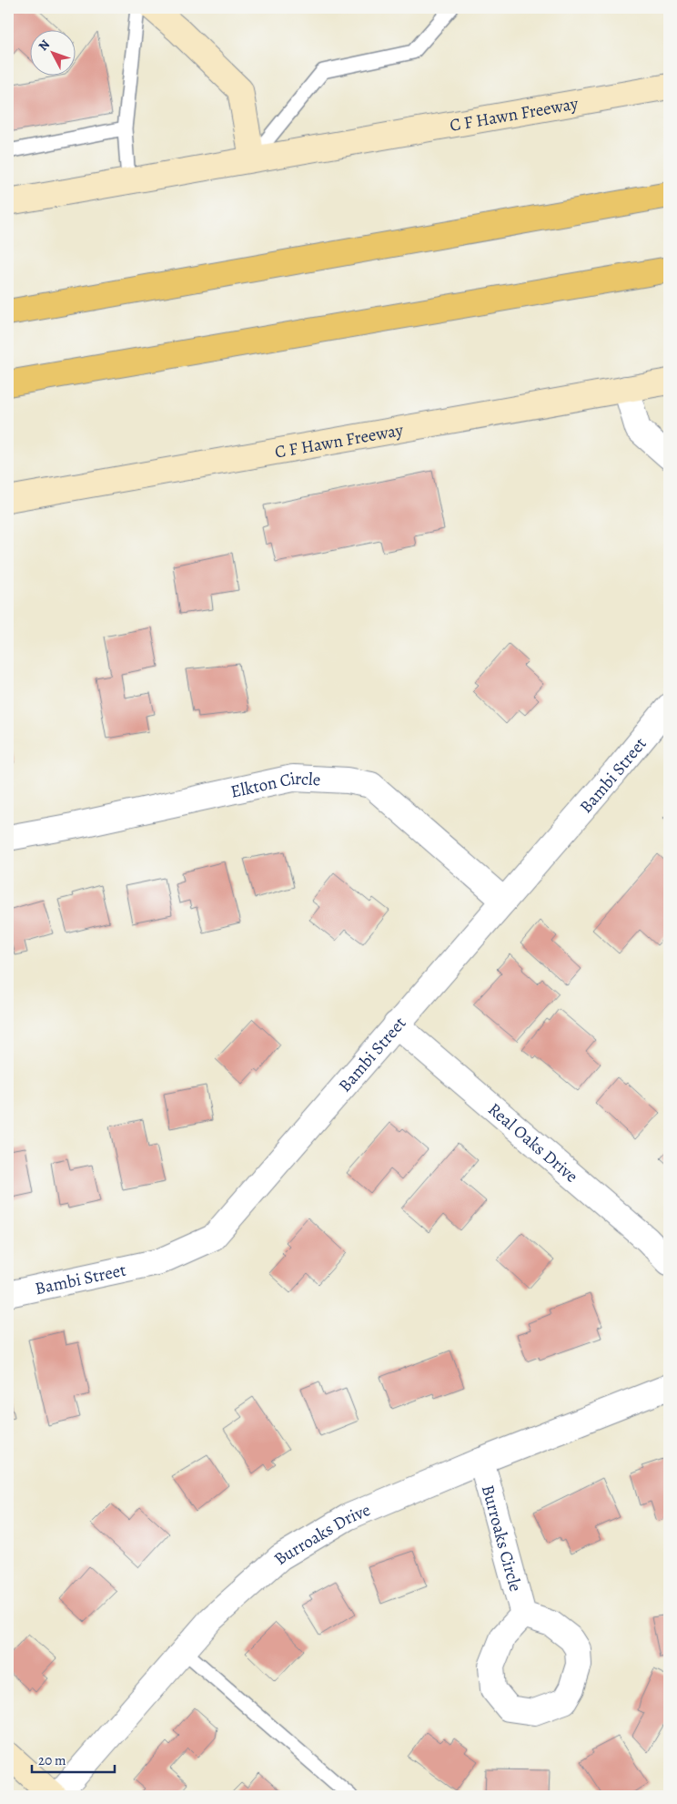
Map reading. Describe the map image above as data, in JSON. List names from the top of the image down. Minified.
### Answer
{"streets":{"main road":["C F Hawn Freeway"],"street":["Bambi Street","Elkton Circle","Real Oaks Drive","Burroaks Drive","Burroaks Circle"]},"crossings":[["Bambi Street","Elkton Circle"],["Bambi Street","Real Oaks Drive"],["Burroaks Drive","Burroaks Circle"]],"scale_bar":"20 m","north":"top left"}
